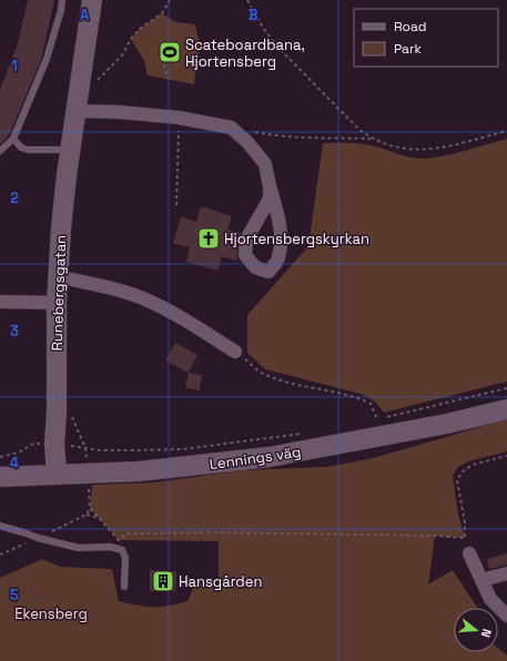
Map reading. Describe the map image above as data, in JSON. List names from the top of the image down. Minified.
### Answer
{"streets":{"main road":["Runebergsgatan","Lennings väg"]},"crossings":[["Runebergsgatan","Lennings väg"]],"parks":["Ekensberg"],"places":{"sports":["Scateboardbana, Hjortensberg"],"church":["Hjortensbergskyrkan"],"building":["Hansgården"]},"legend":["Road","Park"],"north":"right","grid":{"columns":["A","B"],"rows":["1","2","3","4","5"]}}
